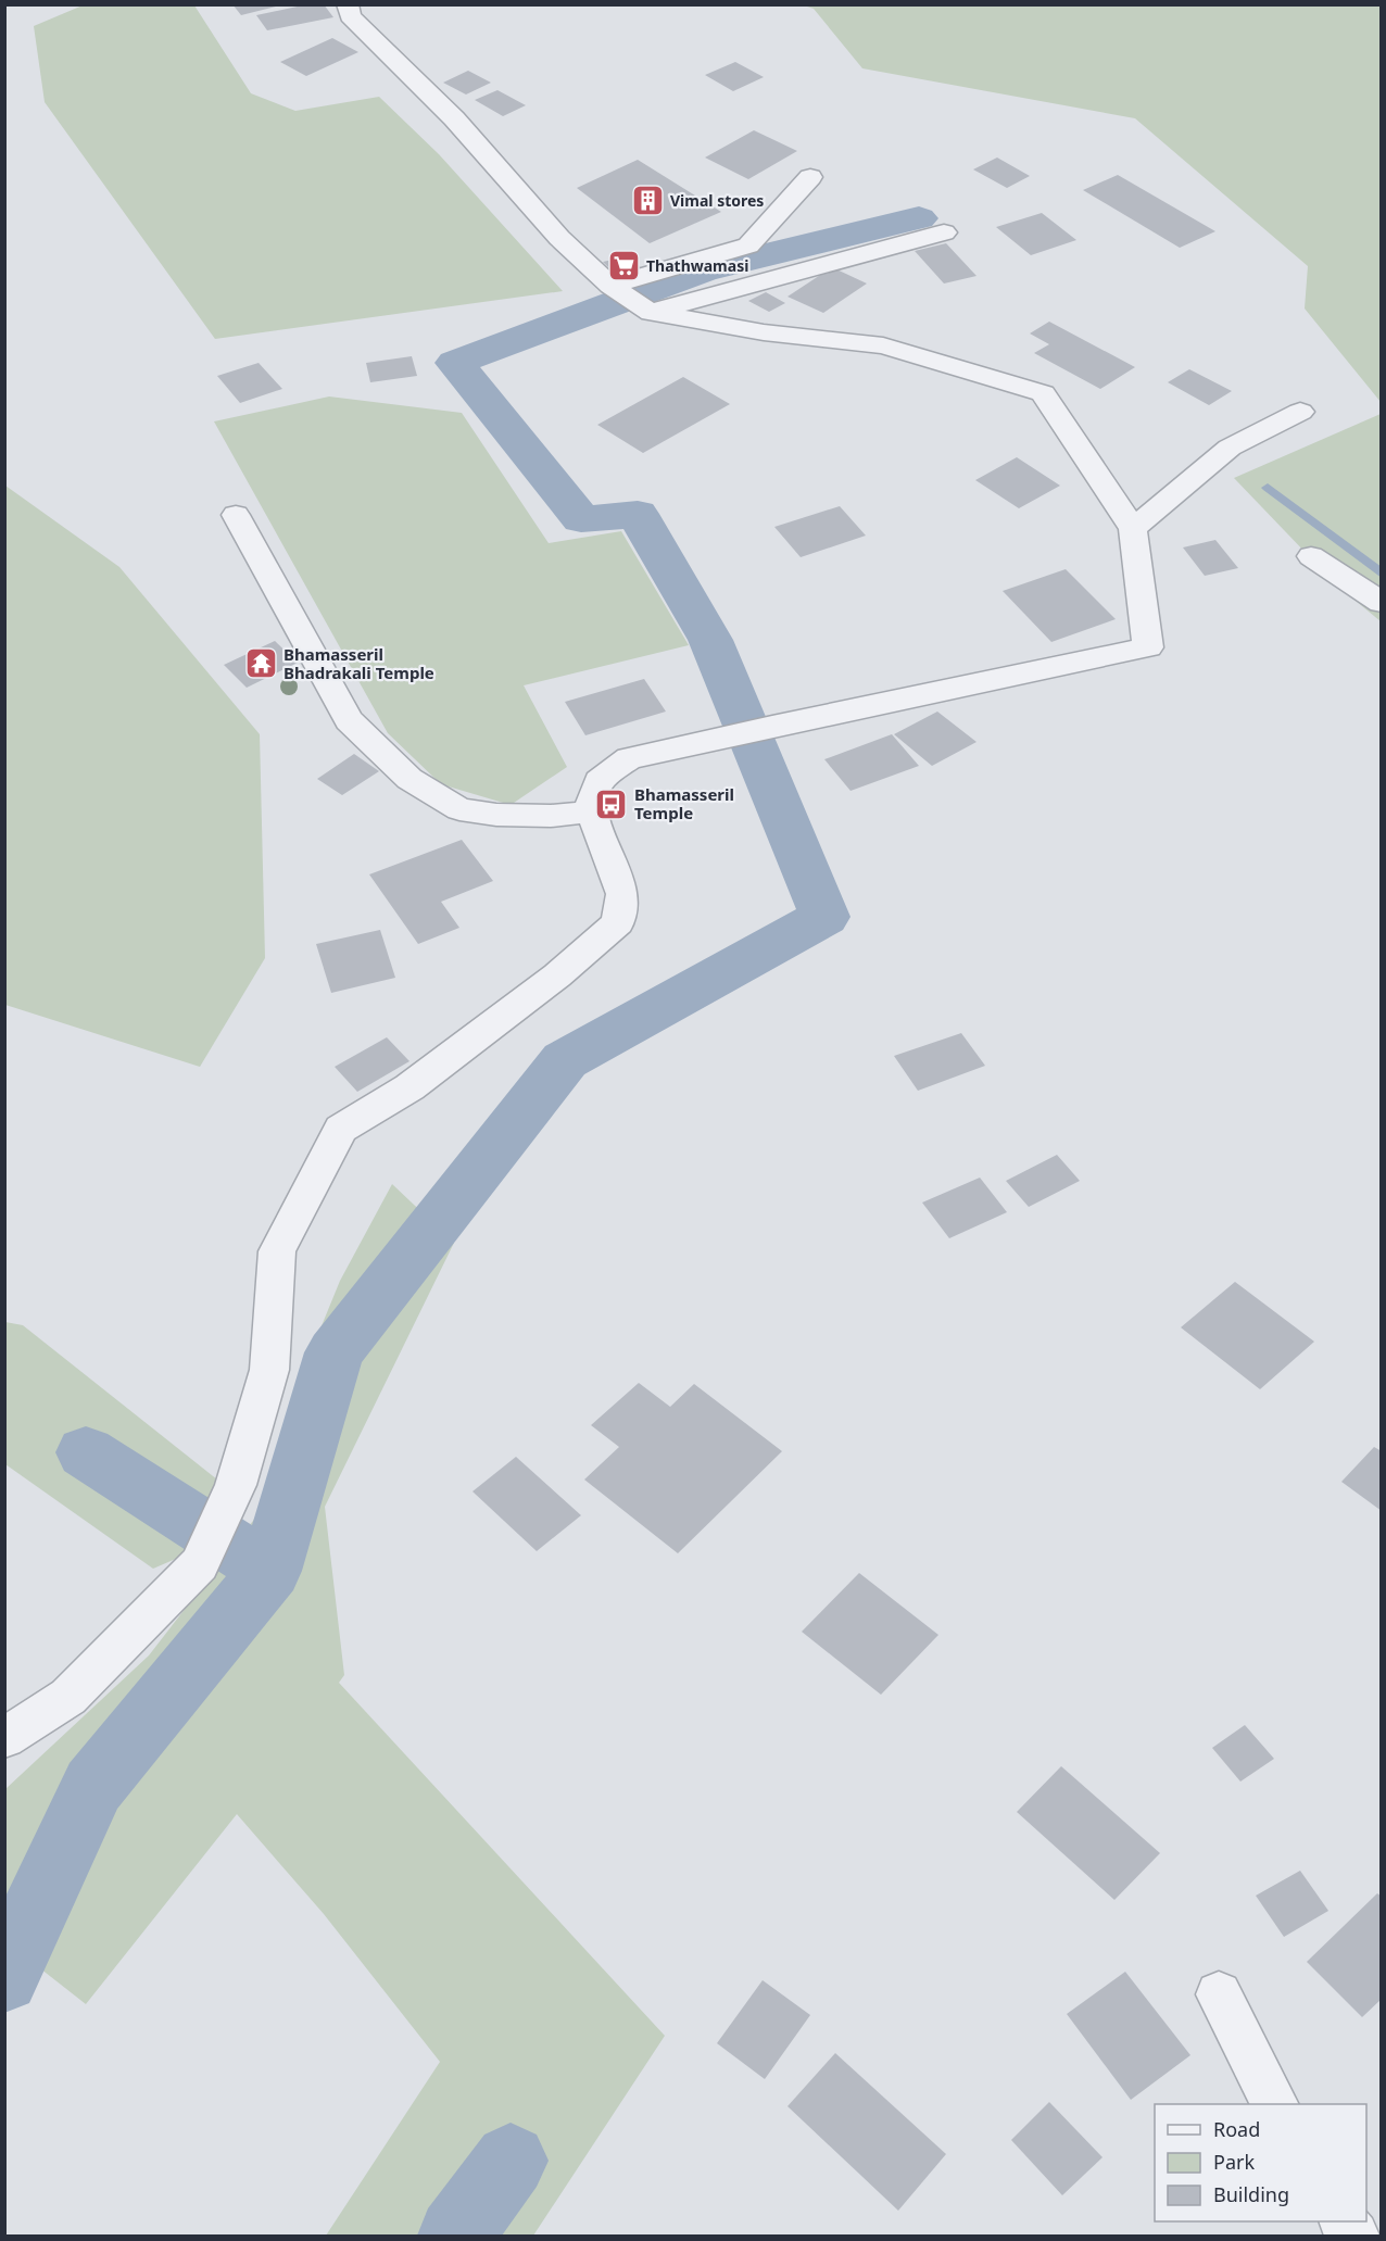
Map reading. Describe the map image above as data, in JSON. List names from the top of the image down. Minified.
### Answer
{"places":{"building":["Vimal stores"],"supermarket":["Thathwamasi"],"temple":["Bhamasseril Bhadrakali Temple"],"bus stop":["Bhamasseril Temple"]},"legend":["Road","Park","Building"]}
